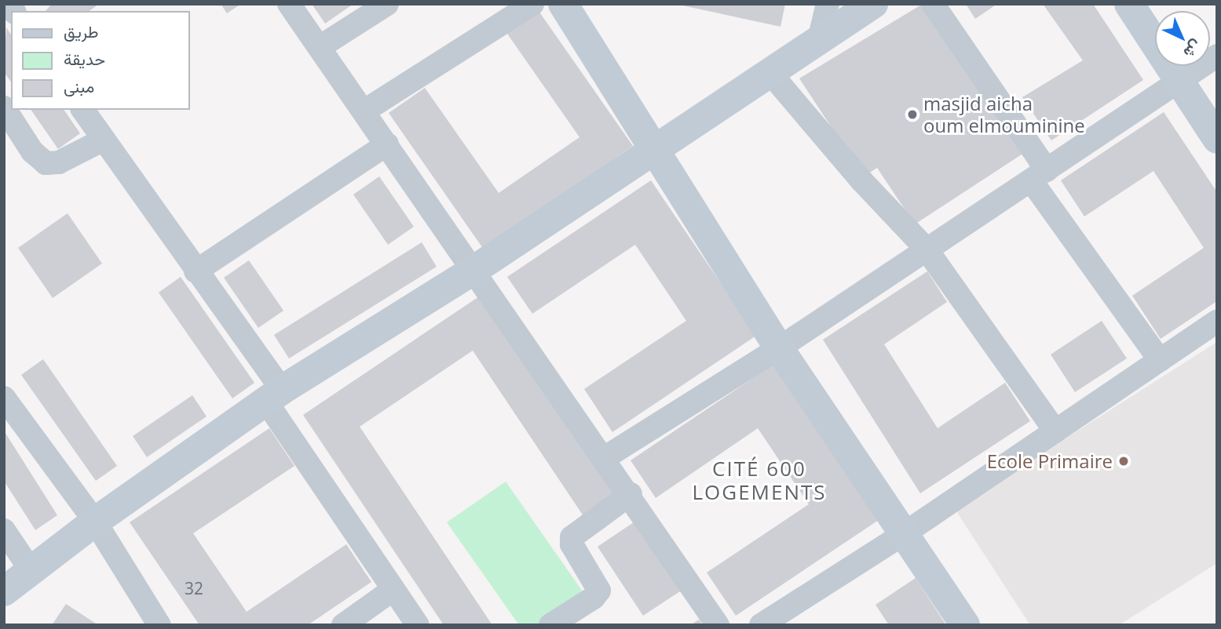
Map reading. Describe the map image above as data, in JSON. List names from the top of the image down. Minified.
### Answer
{"districts":["CITÉ 600 LOGEMENTS"],"places":["masjid aicha oum elmouminine","Ecole Primaire"],"house_numbers":["32"],"legend":["طريق","حديقة","مبنى"],"north":"bottom right"}
